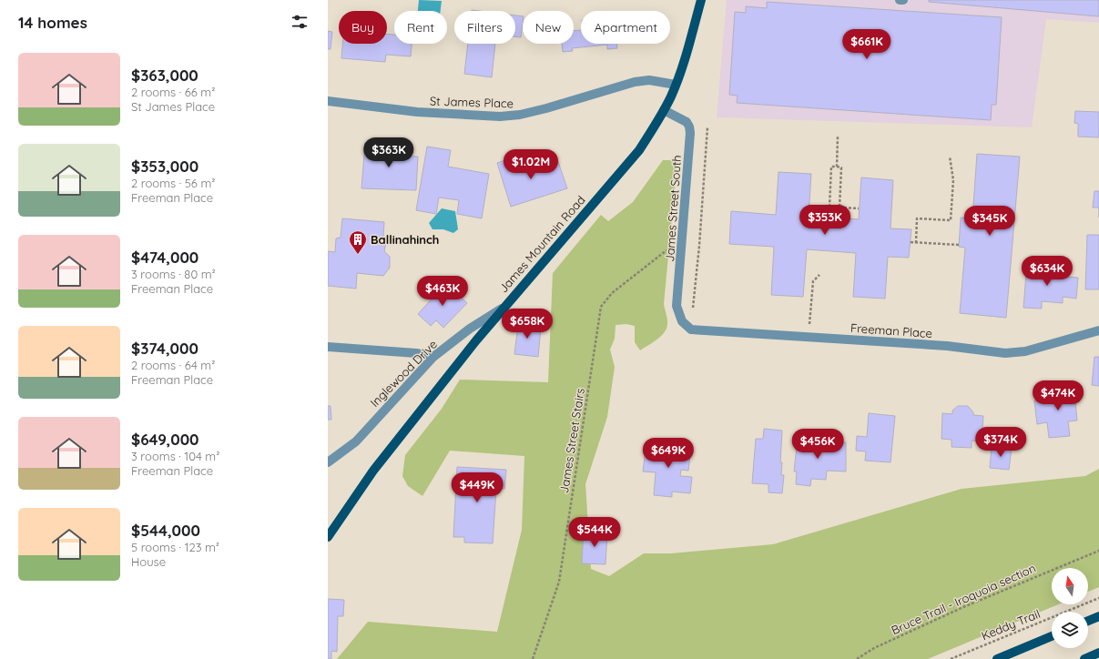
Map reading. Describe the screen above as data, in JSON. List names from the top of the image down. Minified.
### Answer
{"streets":{"main road":["James Mountain Road"],"street":["St James Place","James Street South","Freeman Place","Inglewood Drive"],"path":["James Street Stairs","Bruce Trail - Iroquoia section","Keddy Trail"]},"crossings":[["St James Place","James Mountain Road"],["James Street South","James Mountain Road"],["James Street South","Freeman Place"],["James Street South","James Street Stairs"],["James Mountain Road","Inglewood Drive"]],"places":{"building":["Ballinahinch"]},"north":"top","page":{"heading":"14 homes","chip":["Buy","Rent","Filters","New","Apartment"],"price":["$661K","$363K","$1.02M","$353K","$345K","$634K","$463K","$658K","$474K","$374K","$456K","$649K","$449K","$544K"],"list":[{"name":"$363,000","note":"2 rooms · 66 m² · St James Place"},{"name":"$353,000","note":"2 rooms · 56 m² · Freeman Place"},{"name":"$474,000","note":"3 rooms · 80 m² · Freeman Place"},{"name":"$374,000","note":"2 rooms · 64 m² · Freeman Place"},{"name":"$649,000","note":"3 rooms · 104 m² · Freeman Place"},{"name":"$544,000","note":"5 rooms · 123 m² · House"}]}}
